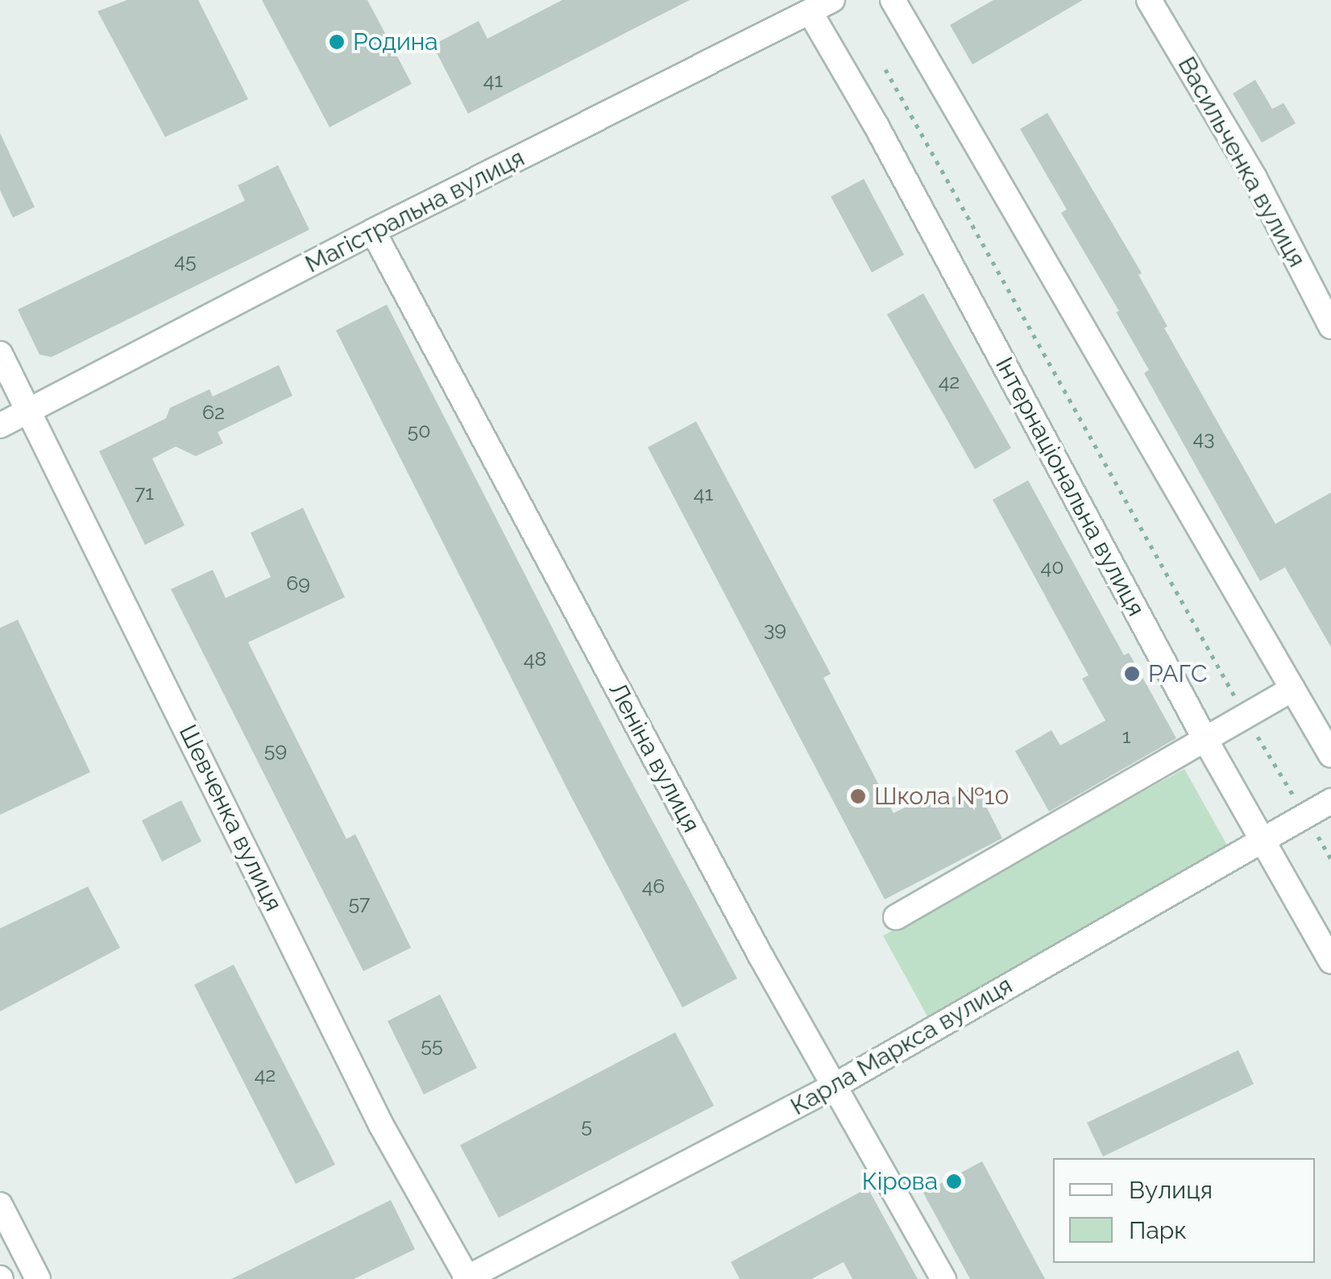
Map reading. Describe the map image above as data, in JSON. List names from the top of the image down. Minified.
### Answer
{"streets":{"street":["Васильченка вулиця","Магістральна вулиця","Інтернаціональна вулиця","Леніна вулиця","Шевченка вулиця","Карла Маркса вулиця"]},"crossings":[["Магістральна вулиця","Інтернаціональна вулиця"],["Магістральна вулиця","Леніна вулиця"],["Магістральна вулиця","Шевченка вулиця"],["Інтернаціональна вулиця","Карла Маркса вулиця"],["Леніна вулиця","Карла Маркса вулиця"],["Шевченка вулиця","Карла Маркса вулиця"]],"places":["Родина","РАГС","Школа №10","Кірова"],"house_numbers":["41","45","42","62","50","43","71","41","40","69","39","48","1","59","46","57","55","42","5"],"legend":["Вулиця","Парк"]}
